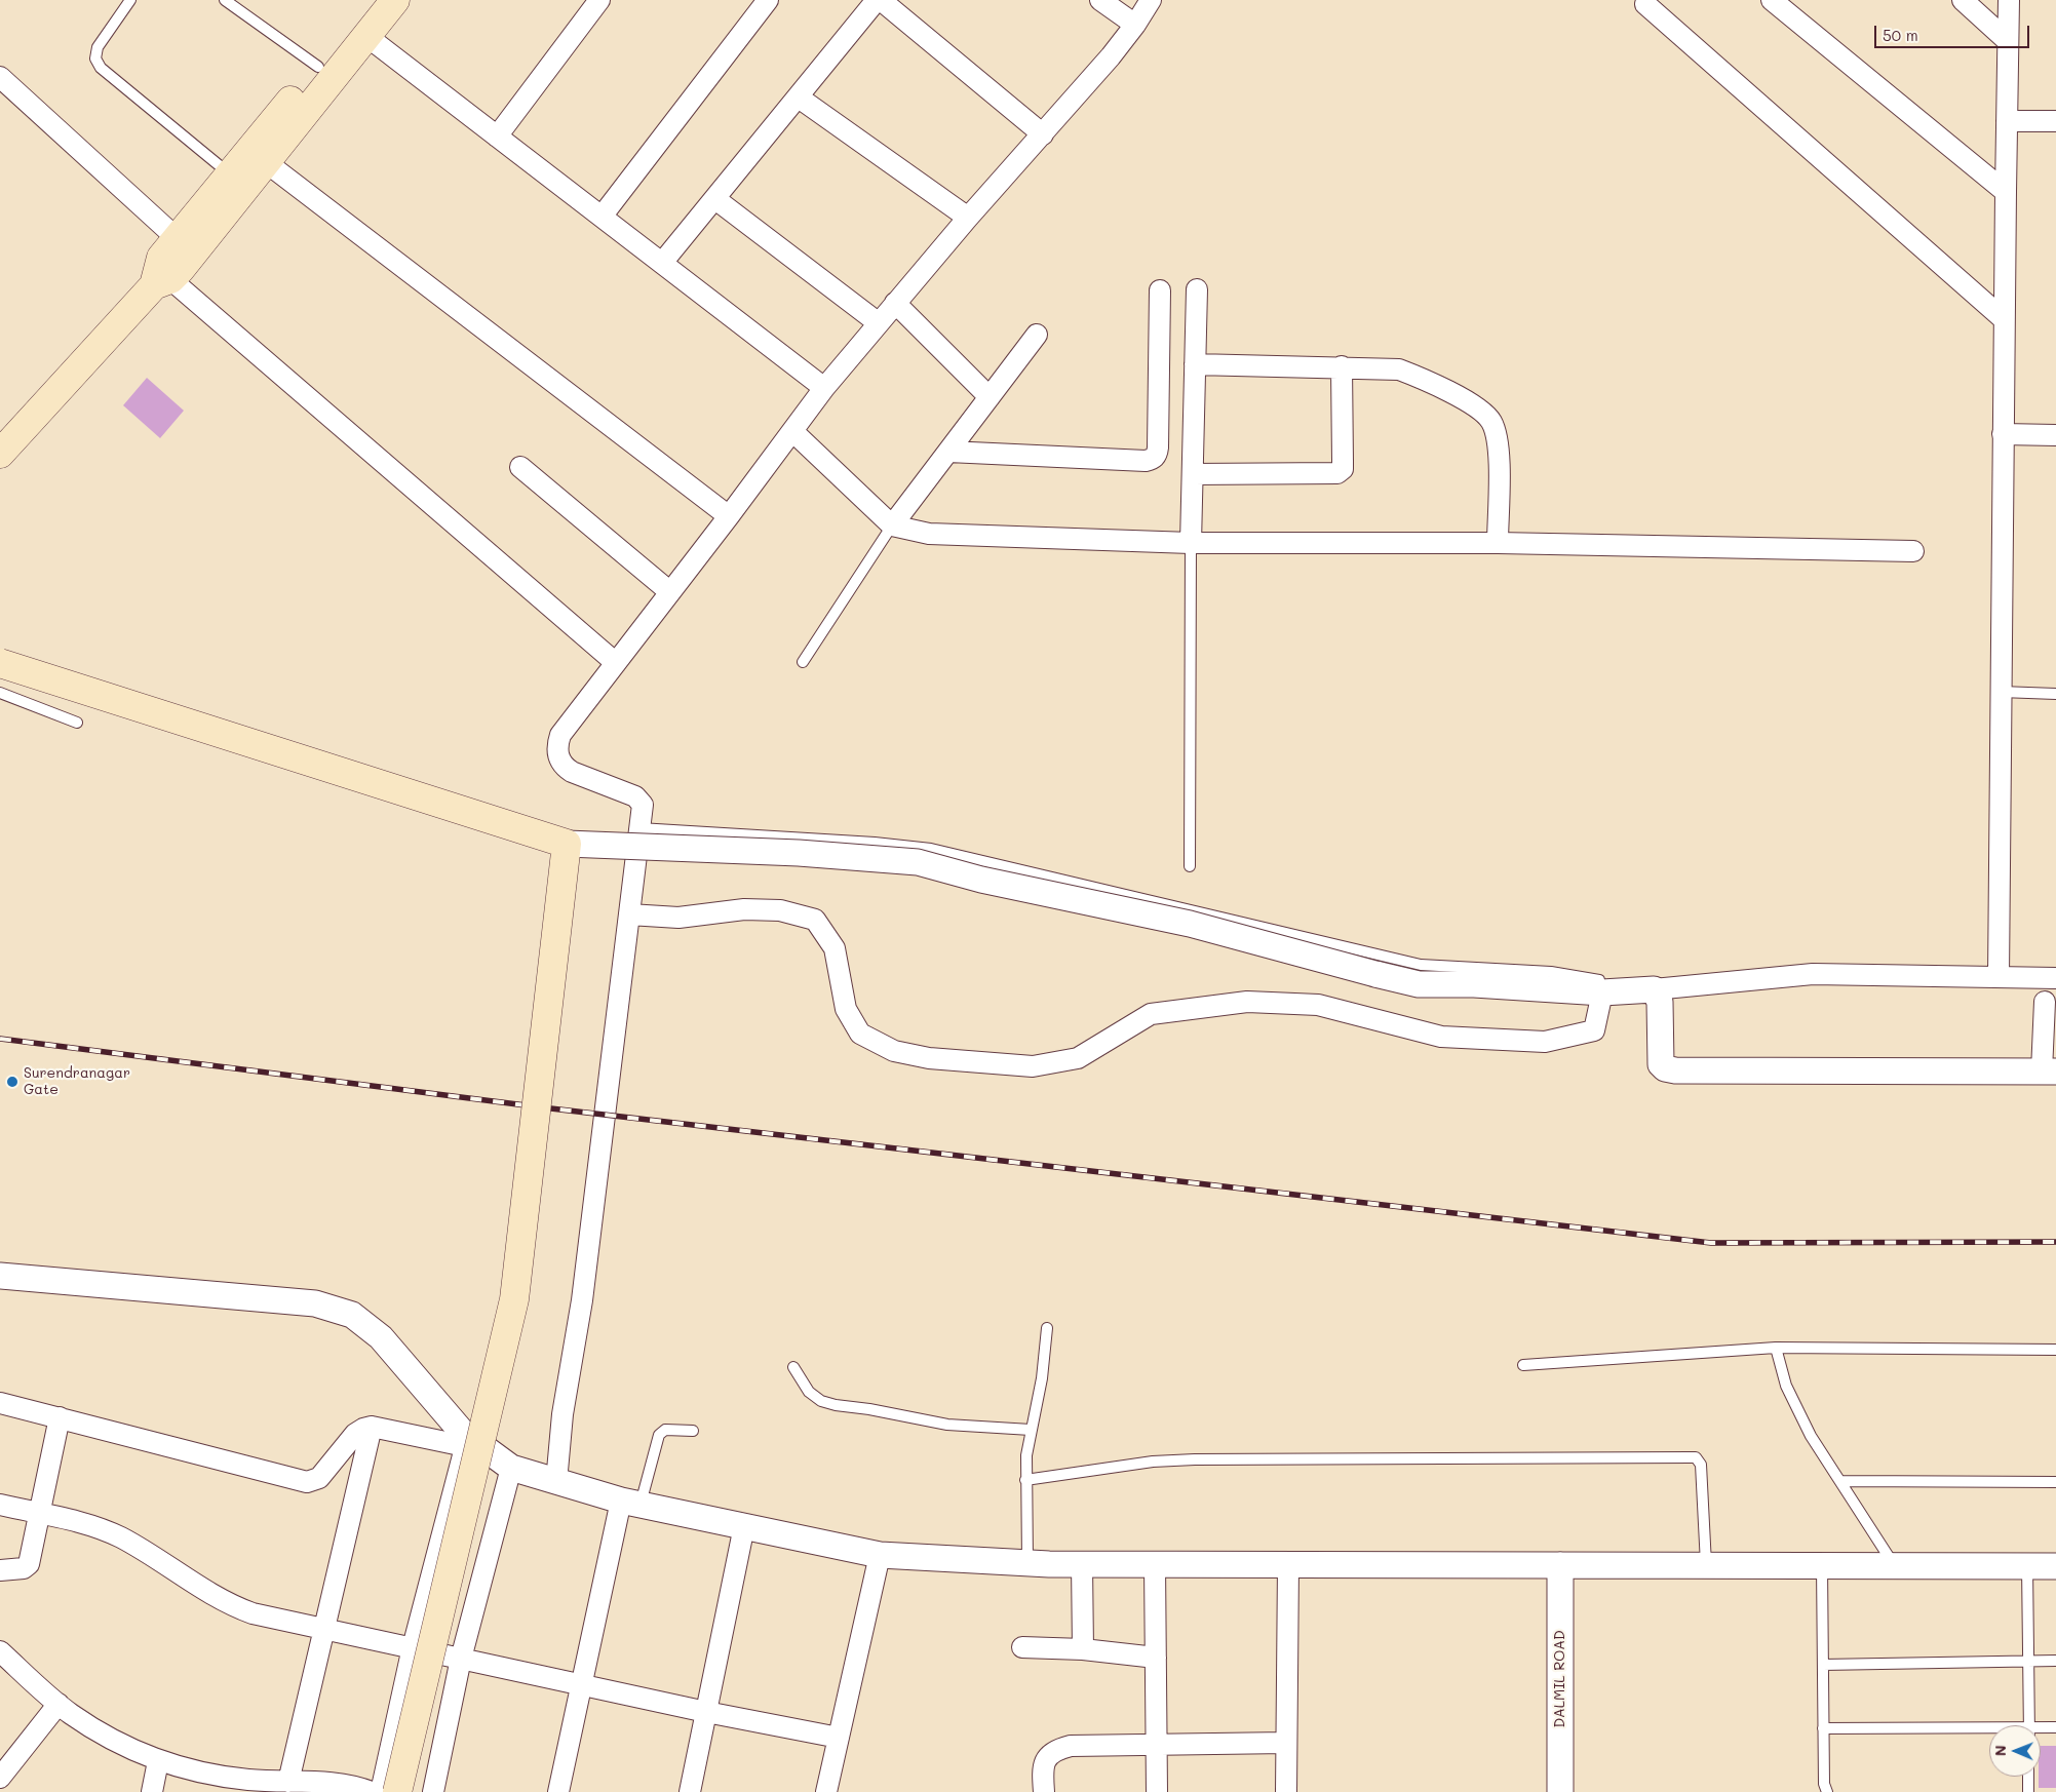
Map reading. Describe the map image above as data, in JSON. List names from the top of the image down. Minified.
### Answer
{"streets":{"street":["DALMIL ROAD"]},"places":["Surendranagar Gate"],"scale_bar":"50 m","north":"left"}
